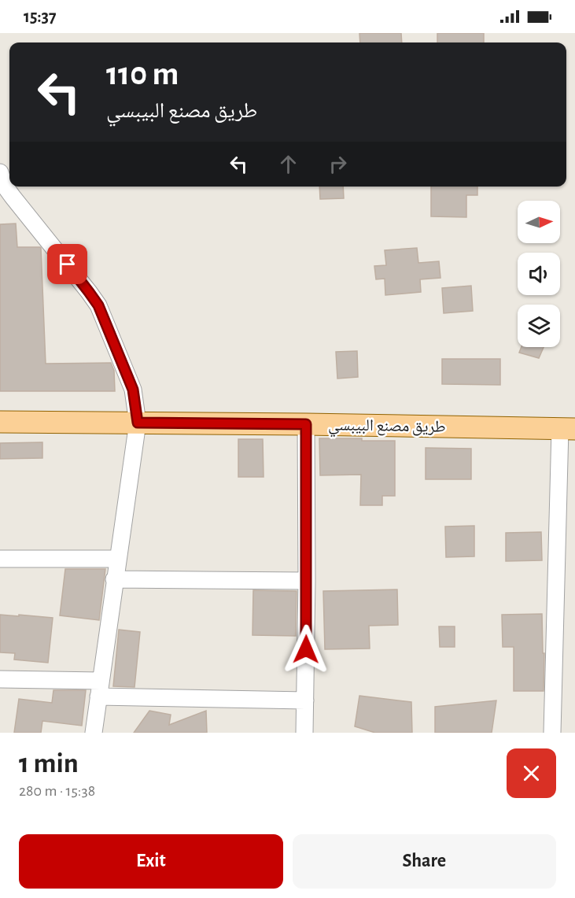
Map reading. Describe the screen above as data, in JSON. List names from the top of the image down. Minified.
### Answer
{"streets":{"main road":["طريق مصنع البيبسي"]},"north":"right","page":{"status":"15:37","turn":["110 m","طريق مصنع البيبسي"],"heading":["1 min","280 m · 15:38"],"buttons":["Exit","Share"]}}
